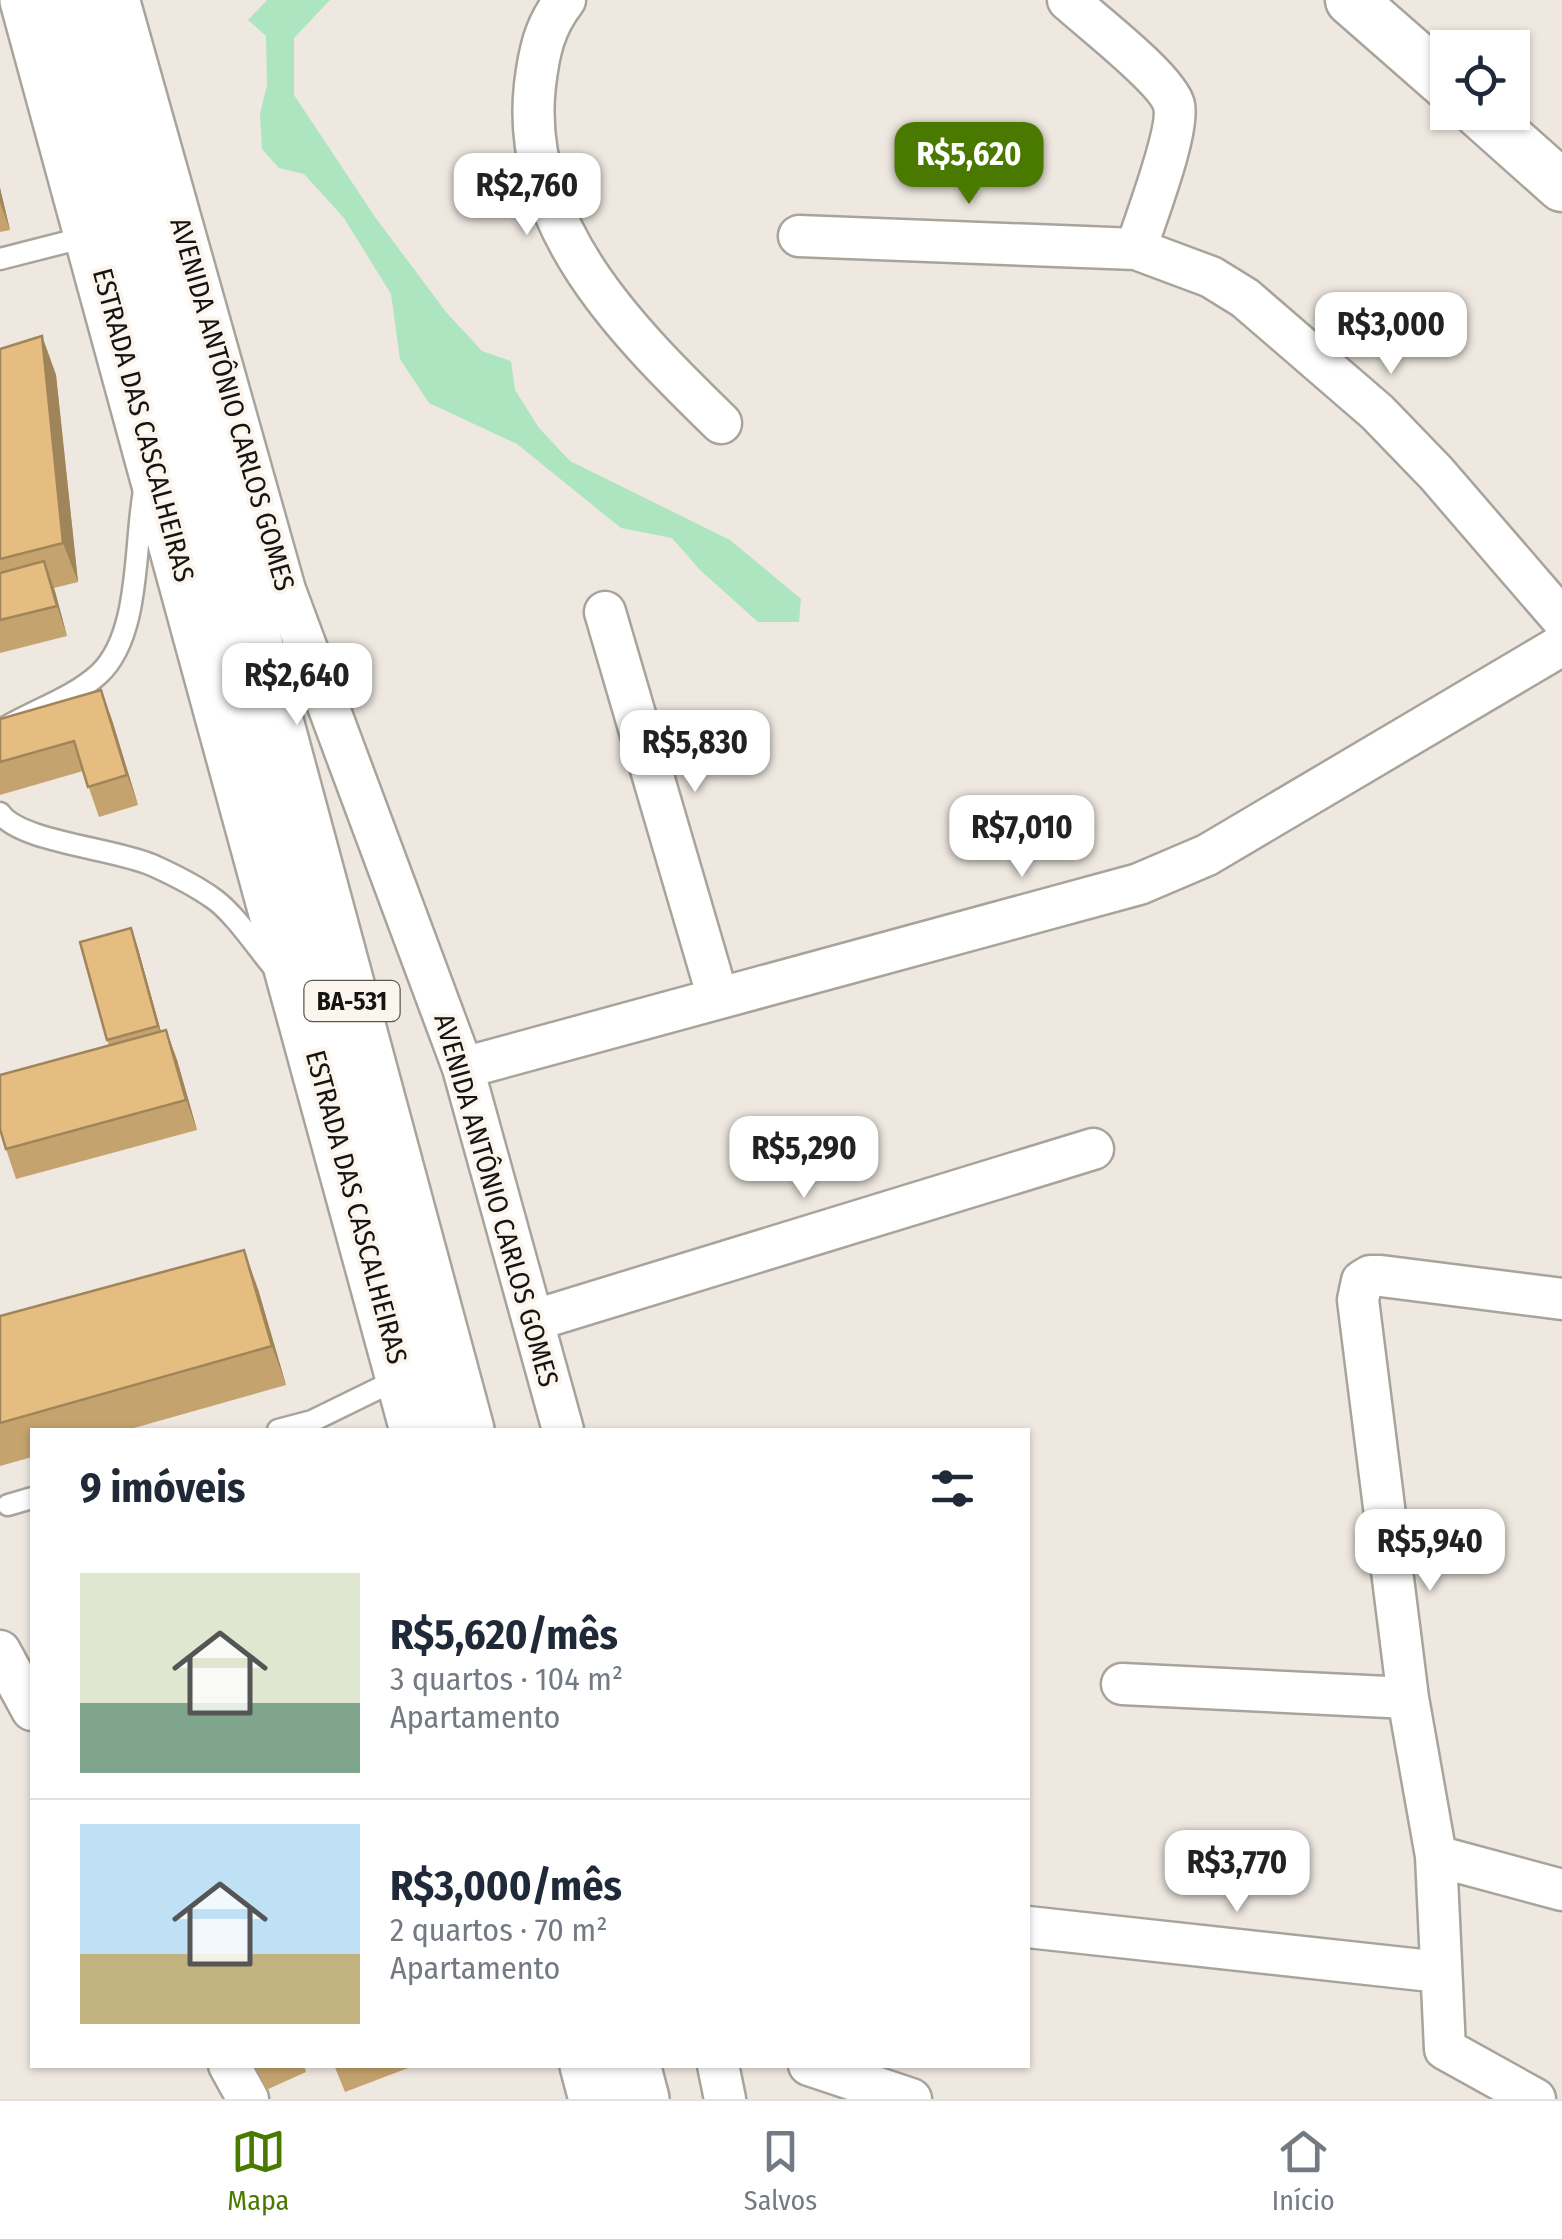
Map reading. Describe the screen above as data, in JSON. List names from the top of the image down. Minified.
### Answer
{"streets":{"main road":["ESTRADA DAS CASCALHEIRAS","BA-531"],"street":["AVENIDA ANTÔNIO CARLOS GOMES"]},"page":{"price":["R$5,620","R$2,760","R$3,000","R$2,640","R$5,830","R$7,010","R$5,290","R$5,940","R$3,770"],"heading":"9 imóveis","list":[{"name":"R$5,620/mês","note":"3 quartos · 104 m² · Apartamento"},{"name":"R$3,000/mês","note":"2 quartos · 70 m² · Apartamento"}],"tabs":["Mapa","Salvos","Início"]}}
